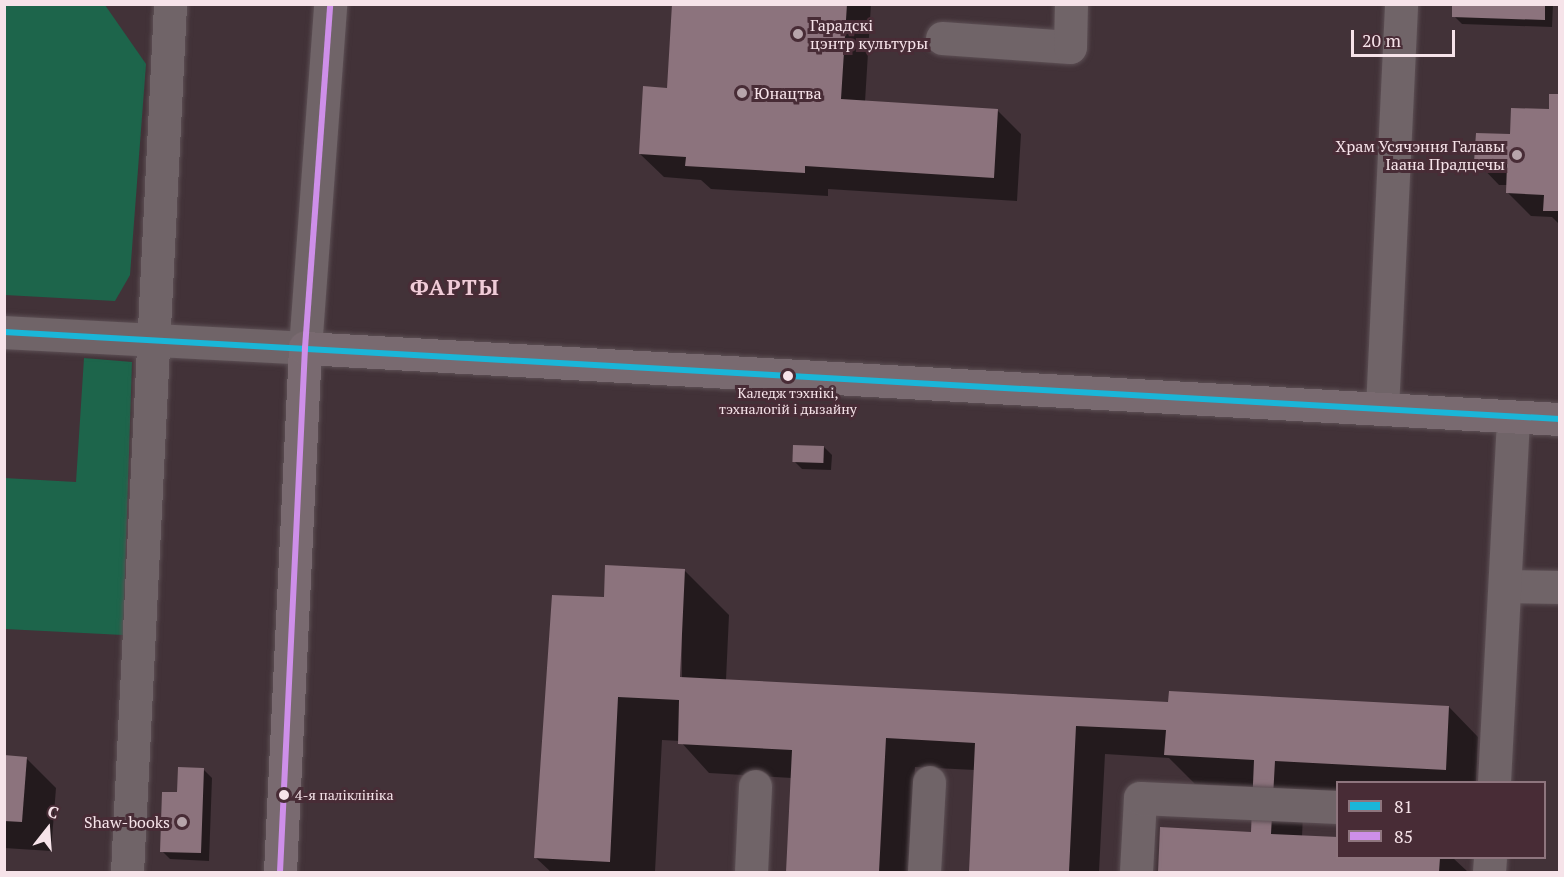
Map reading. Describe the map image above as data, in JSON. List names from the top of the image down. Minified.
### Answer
{"districts":["ФАРТЫ"],"places":["Гарадскі цэнтр культуры","Юнацтва","Храм Усячэння Галавы Іаана Прадцечы","Каледж тэхнікі, тэхналогій і дызайну","4-я паліклініка","Shaw-books"],"lines":["transit line 85","transit line 81"],"legend":["81","85"],"scale_bar":"20 m","north":"top"}
